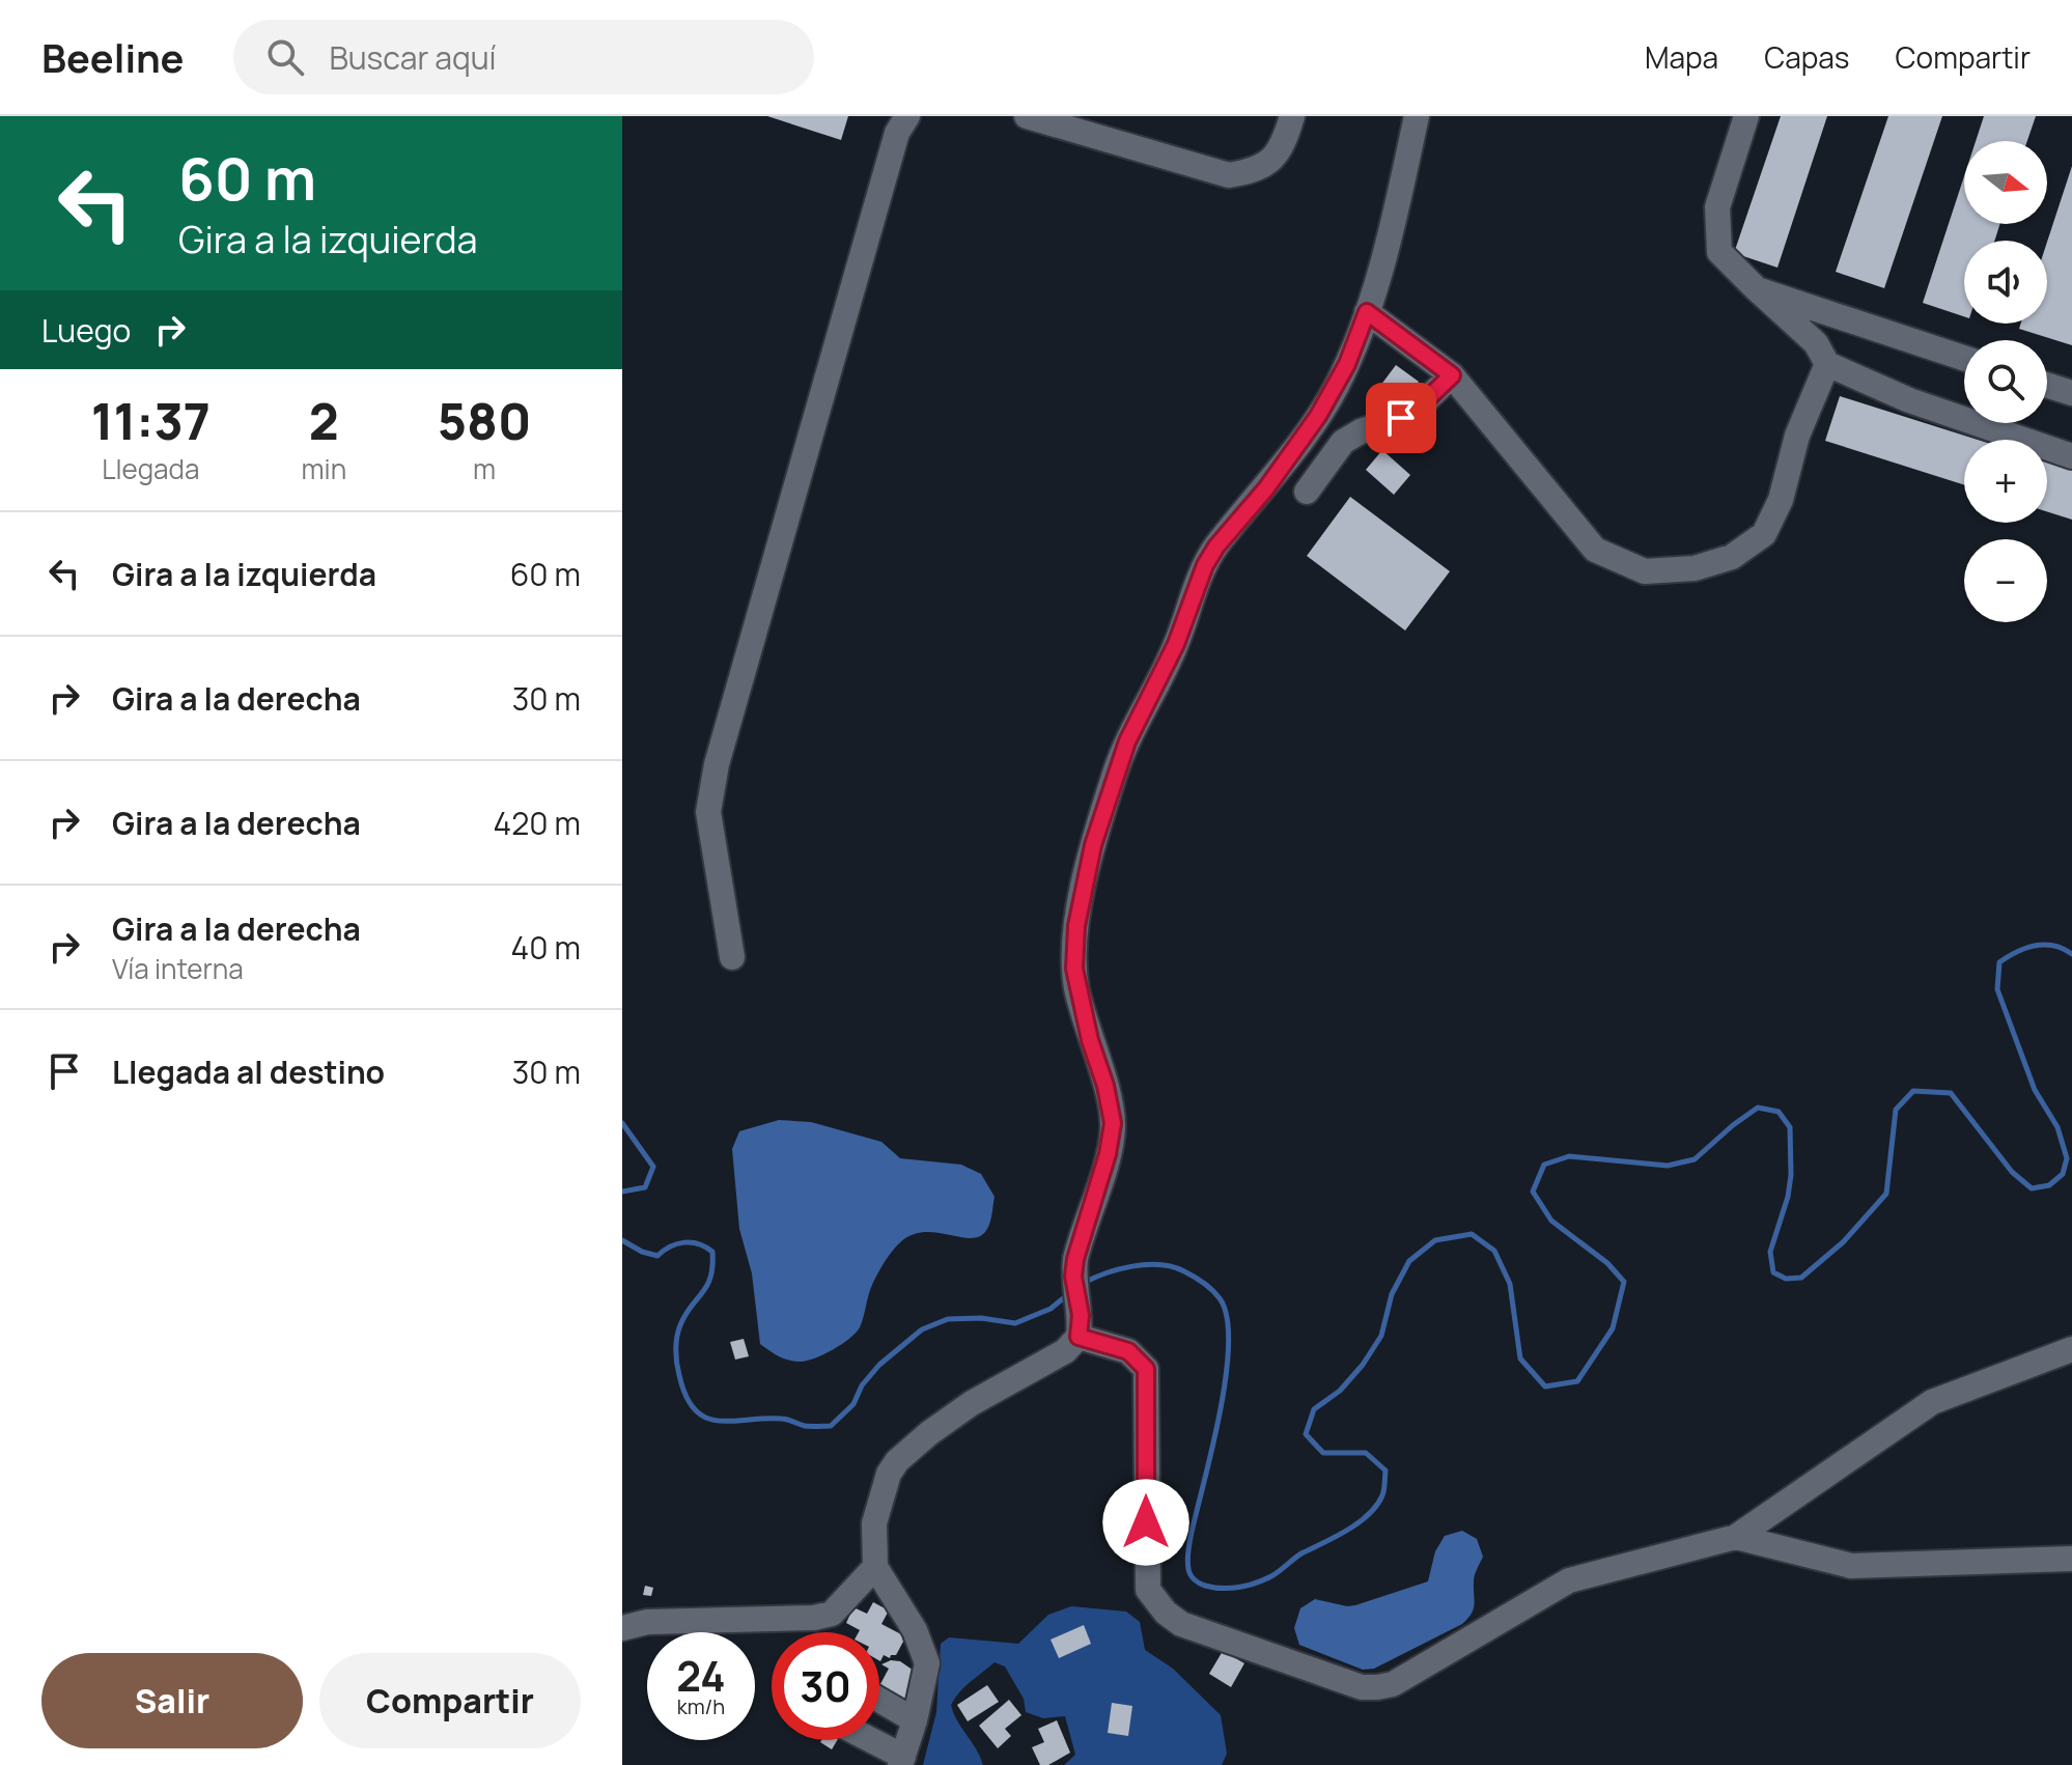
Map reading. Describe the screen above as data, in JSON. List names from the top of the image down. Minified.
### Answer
{"north":"right","page":{"header":"Beeline","search":"Buscar aquí","nav":["Mapa","Capas","Compartir"],"turn":["60 m","Gira a la izquierda"],"map_buttons":["+","−"],"then":"Luego","eta":["11:37","Llegada","2","min","580","m"],"list":[{"name":"Gira a la izquierda","value":"60 m"},{"name":"Gira a la derecha","value":"30 m"},{"name":"Gira a la derecha","value":"420 m"},{"name":"Gira a la derecha","note":"Vía interna","value":"40 m"},{"name":"Llegada al destino","value":"30 m"}],"speed":"24 km/h","limit":"30","buttons":["Salir","Compartir"]}}
